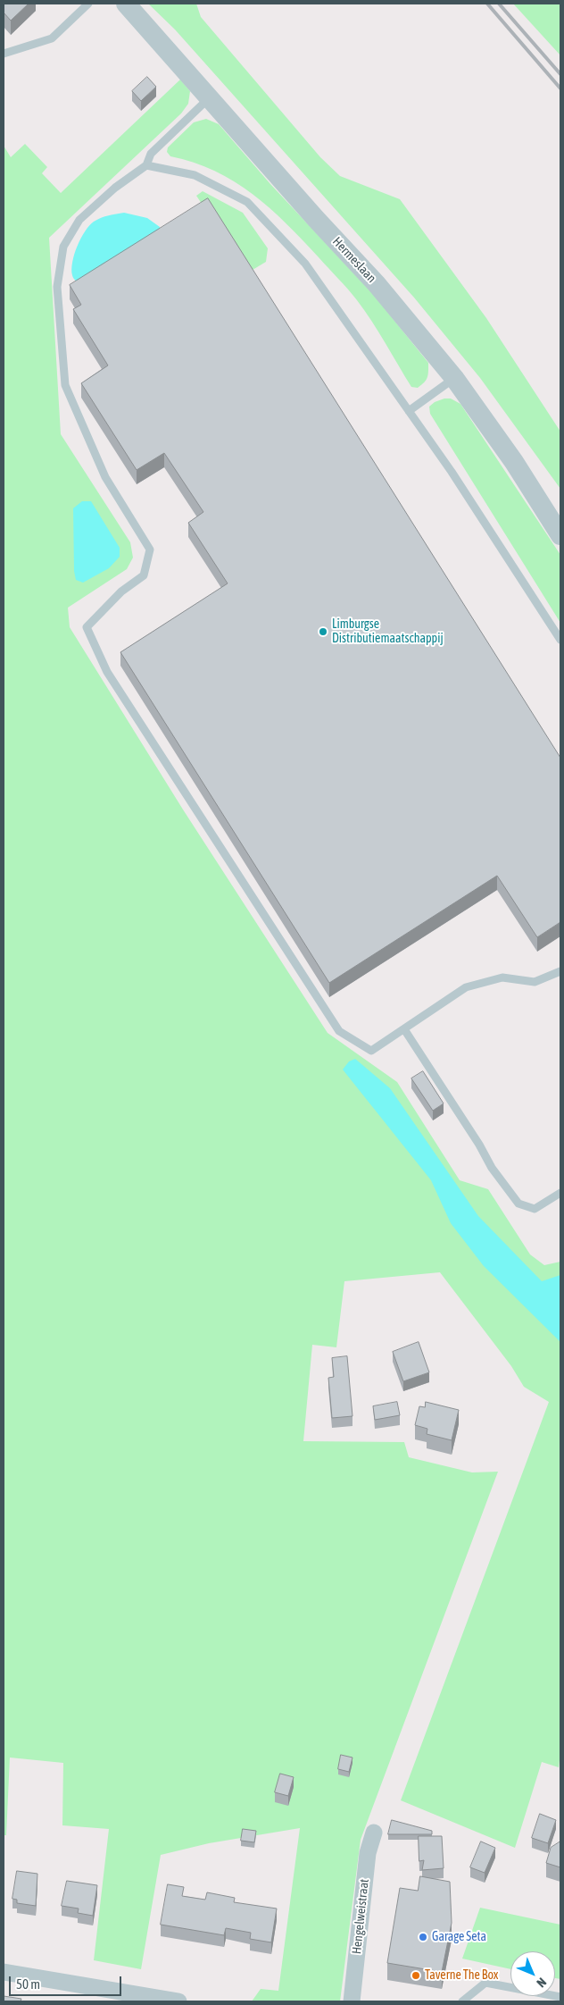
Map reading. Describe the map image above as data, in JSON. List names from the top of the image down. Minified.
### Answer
{"streets":{"street":["Hermeslaan","Hengelweistraat"]},"places":["Limburgse Distributiemaatschappij","Garage Seta","Taverne The Box"],"scale_bar":"50 m","north":"bottom right"}
